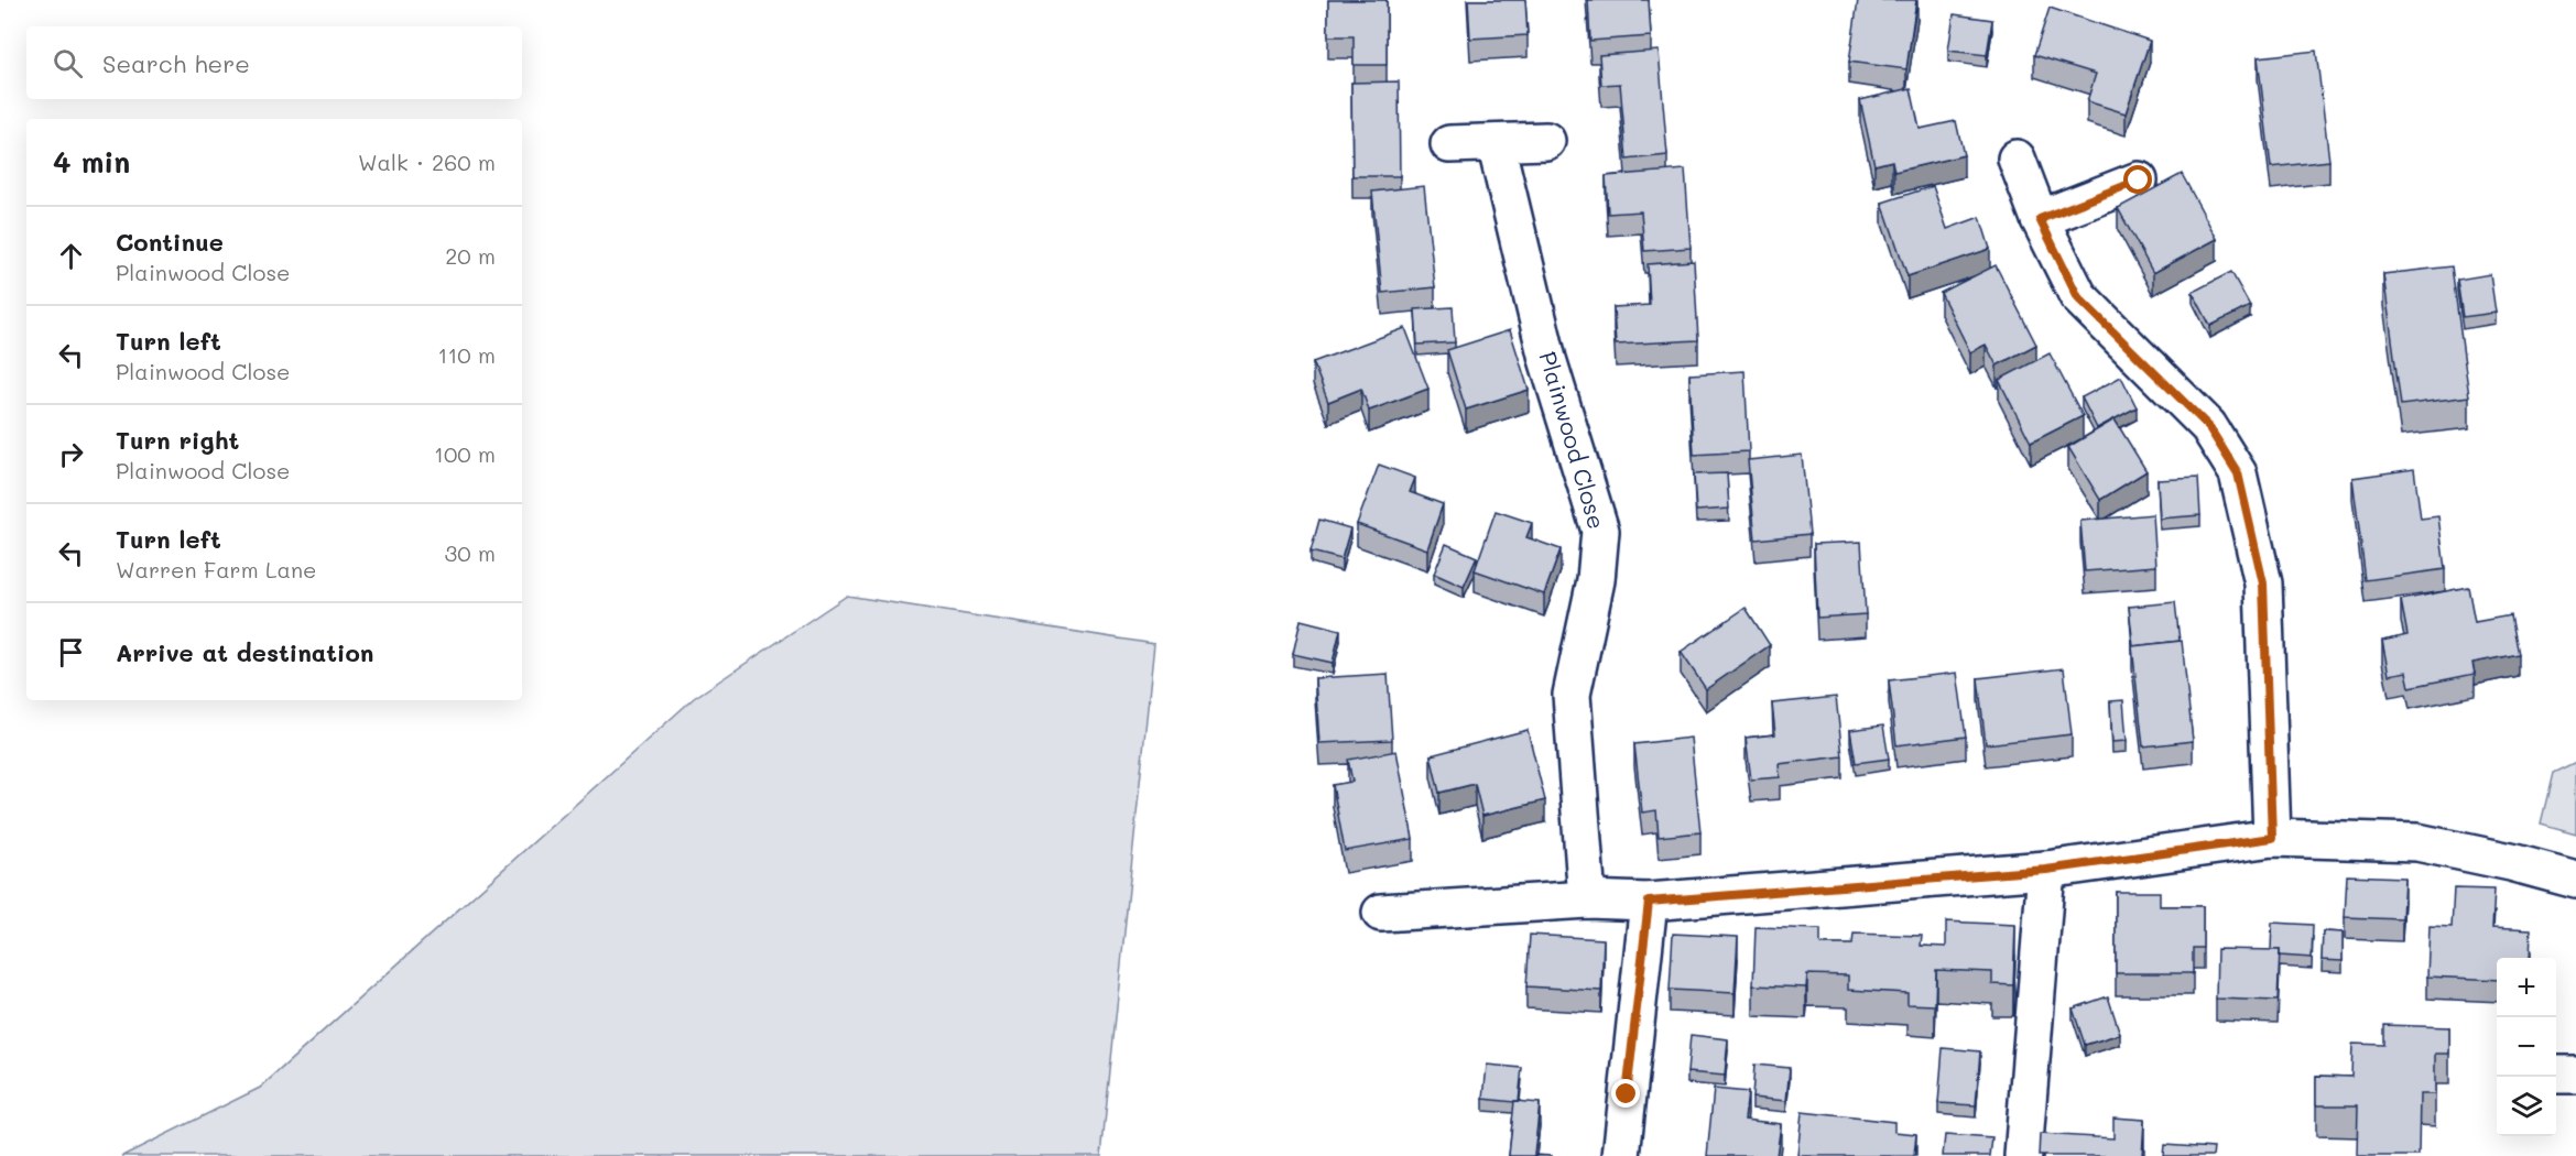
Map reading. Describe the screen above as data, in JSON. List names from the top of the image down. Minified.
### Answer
{"streets":{"street":["Plainwood Close"]},"page":{"search":"Search here","heading":["4 min","Walk · 260 m"],"list":[["Continue","Plainwood Close","20 m"],["Turn left","Plainwood Close","110 m"],["Turn right","Plainwood Close","100 m"],["Turn left","Warren Farm Lane","30 m"],"Arrive at destination"],"map_buttons":["+","−"]}}
